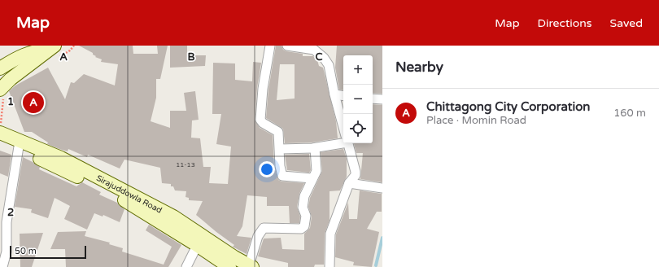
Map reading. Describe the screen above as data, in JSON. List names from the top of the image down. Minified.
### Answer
{"streets":{"main road":["Sirajuddowla Road"]},"house_numbers":["11-13"],"scale_bar":"50 m","page":{"header":"Map","nav":["Map","Directions","Saved"],"heading":"Nearby","map_buttons":["+","−"],"list":[{"mark":"A","name":"Chittagong City Corporation","note":"Place · Momin Road","value":"160 m"}],"pins":"A","scale":"50 m"},"grid":{"columns":["A","B","C"],"rows":["1","2"]}}
